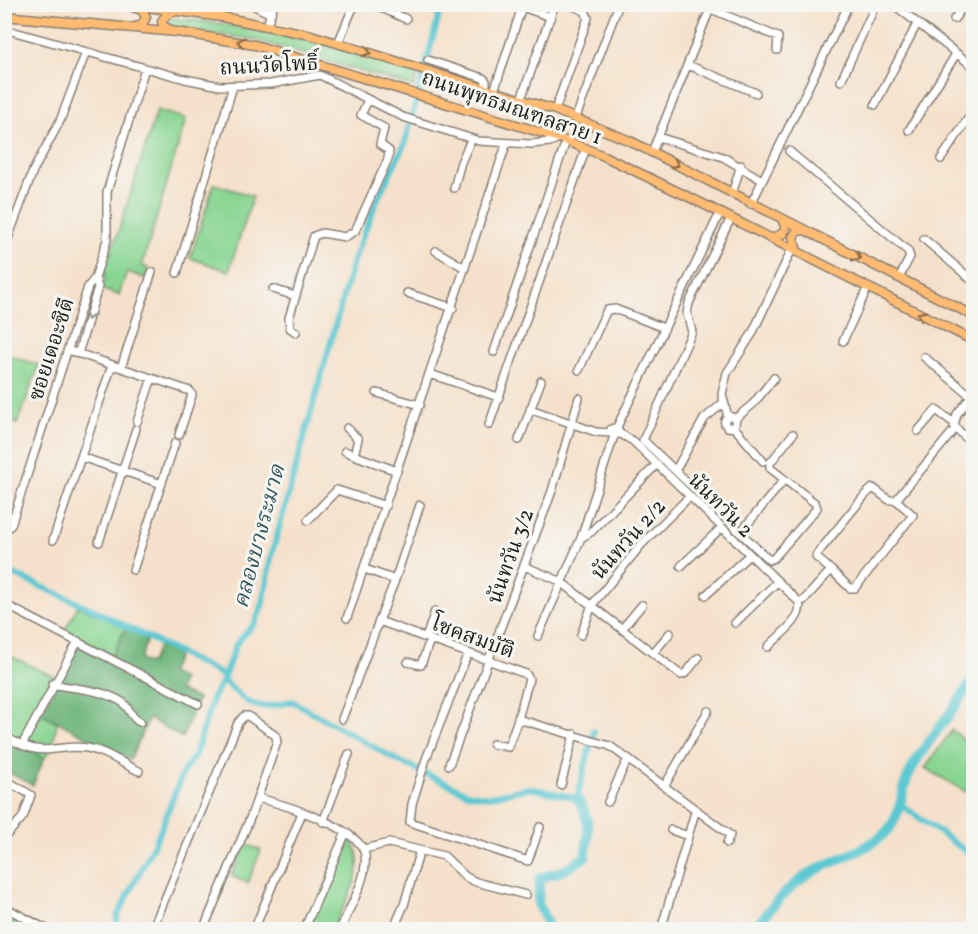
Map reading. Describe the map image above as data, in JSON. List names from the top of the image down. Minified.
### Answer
{"streets":{"main road":["ถนนพุทธมณฑลสาย 1"],"street":["ถนนวัดโพธิ์","ซอยเดอะซิตี","นันทวัน 2","นันทวัน 2/2","นันทวัน 3/2","โชคสมบัติ"]},"crossings":[["ถนนวัดโพธิ์","ถนนพุทธมณฑลสาย 1"],["ถนนวัดโพธิ์","ซอยเดอะซิตี"],["นันทวัน 2","นันทวัน 2/2"],["นันทวัน 3/2","โชคสมบัติ"]],"water":["คลองบางระมาด"]}
